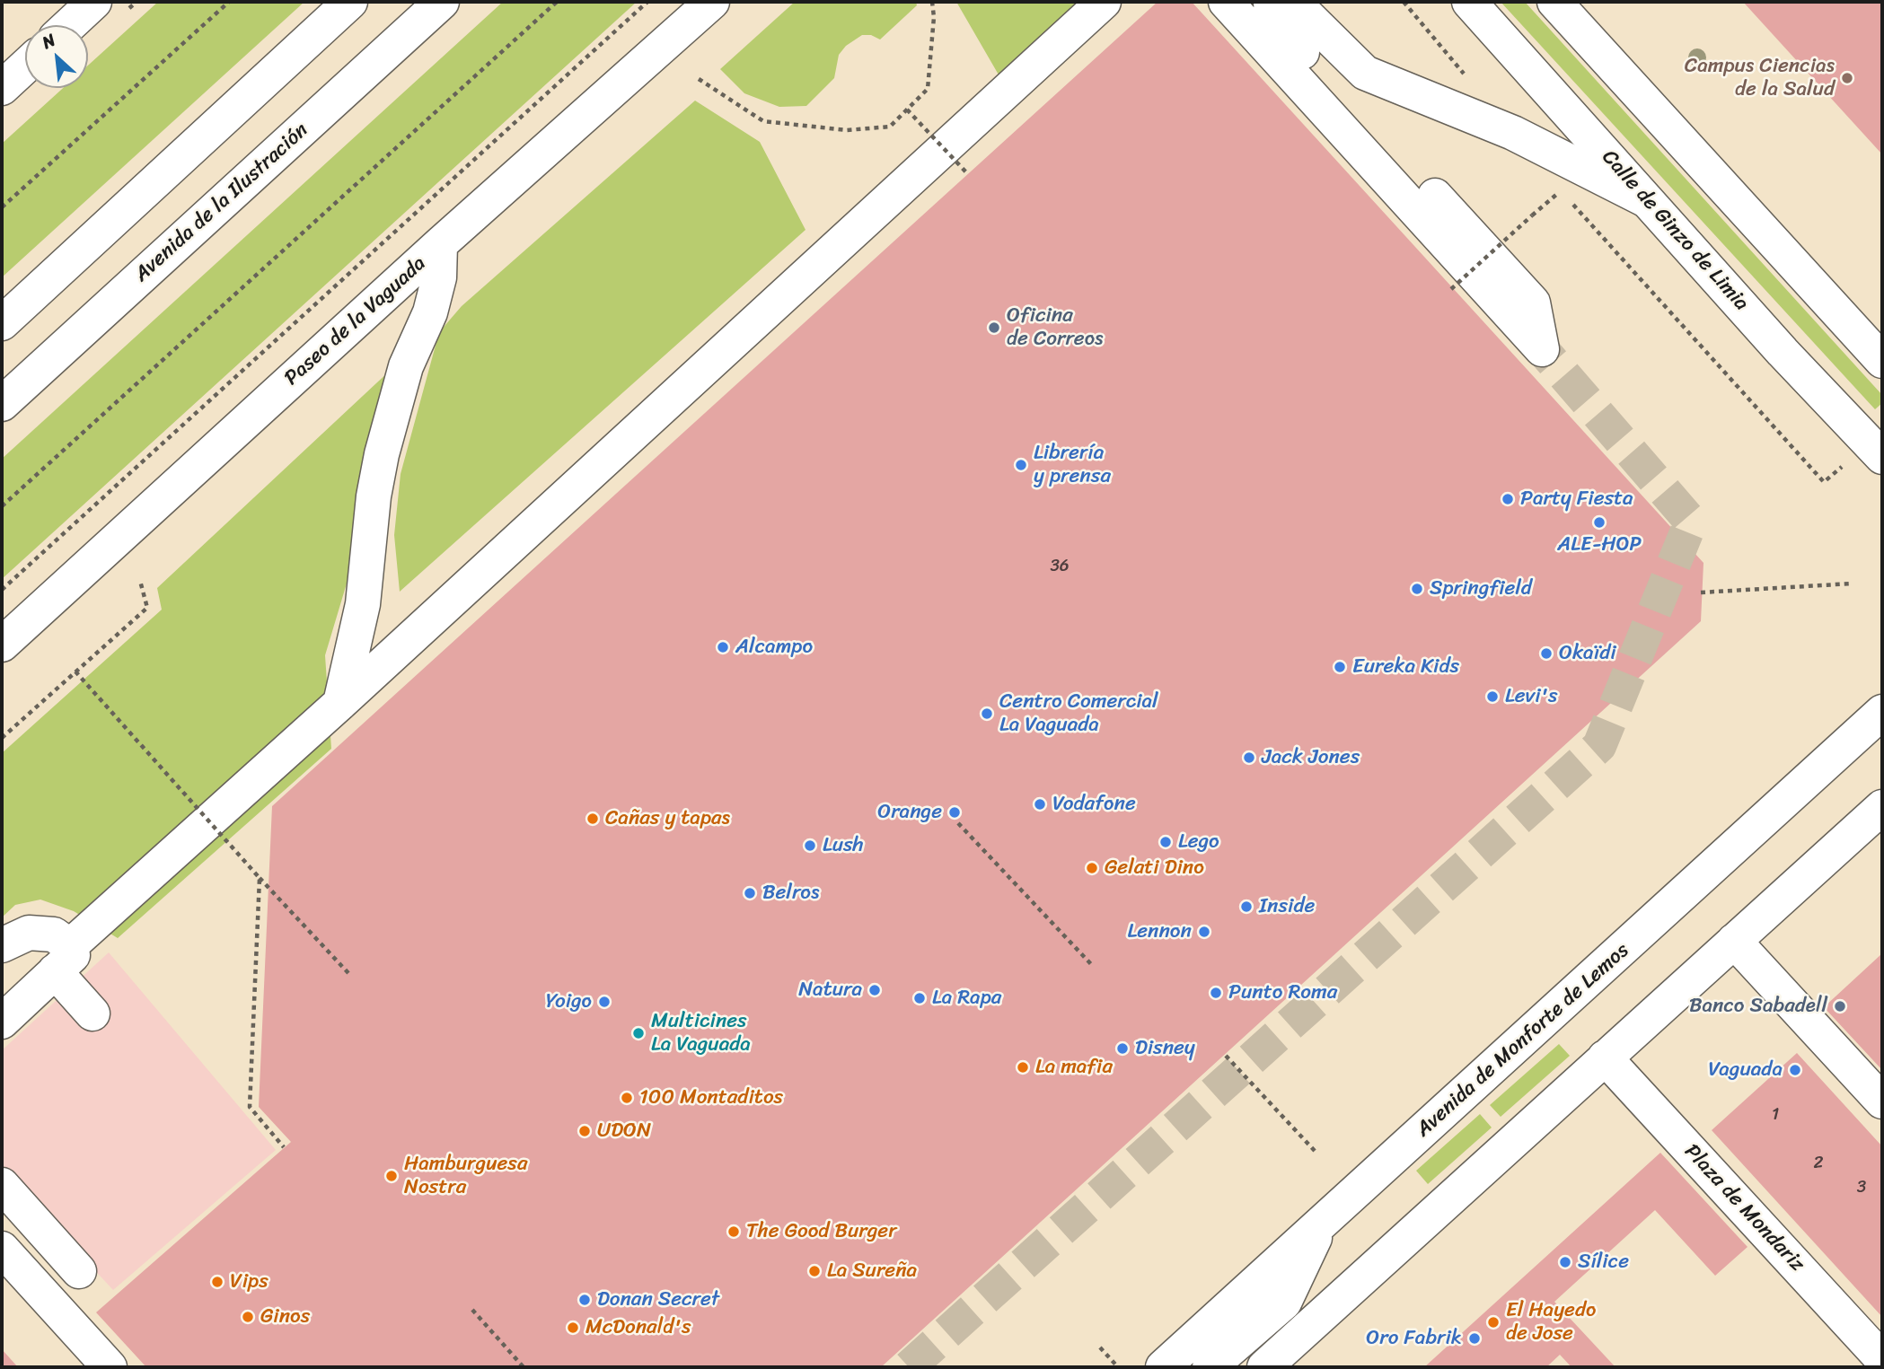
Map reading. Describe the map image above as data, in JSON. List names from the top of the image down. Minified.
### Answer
{"streets":{"main road":["Avenida de la Ilustración","Calle de Ginzo de Limia","Paseo de la Vaguada","Avenida de Monforte de Lemos","Plaza de Mondariz"]},"places":["Campus Ciencias de la Salud","Oficina de Correos","Librería y prensa","Party Fiesta","ALE-HOP","Springfield","Alcampo","Okaïdi","Eureka Kids","Levi's","Centro Comercial La Vaguada","Jack Jones","Vodafone","Orange","Cañas y tapas","Lego","Lush","Gelati Dino","Belros","Inside","Lennon","Natura","Punto Roma","La Rapa","Yoigo","Banco Sabadell","Multicines La Vaguada","Disney","La mafia","Vaguada","100 Montaditos","UDON","Hamburguesa Nostra","The Good Burger","Sílice","La Sureña","Vips","Donan Secret","Ginos","El Hayedo de Jose","McDonald's","Oro Fabrik"],"house_numbers":["36","1","2","3"],"north":"top left"}
